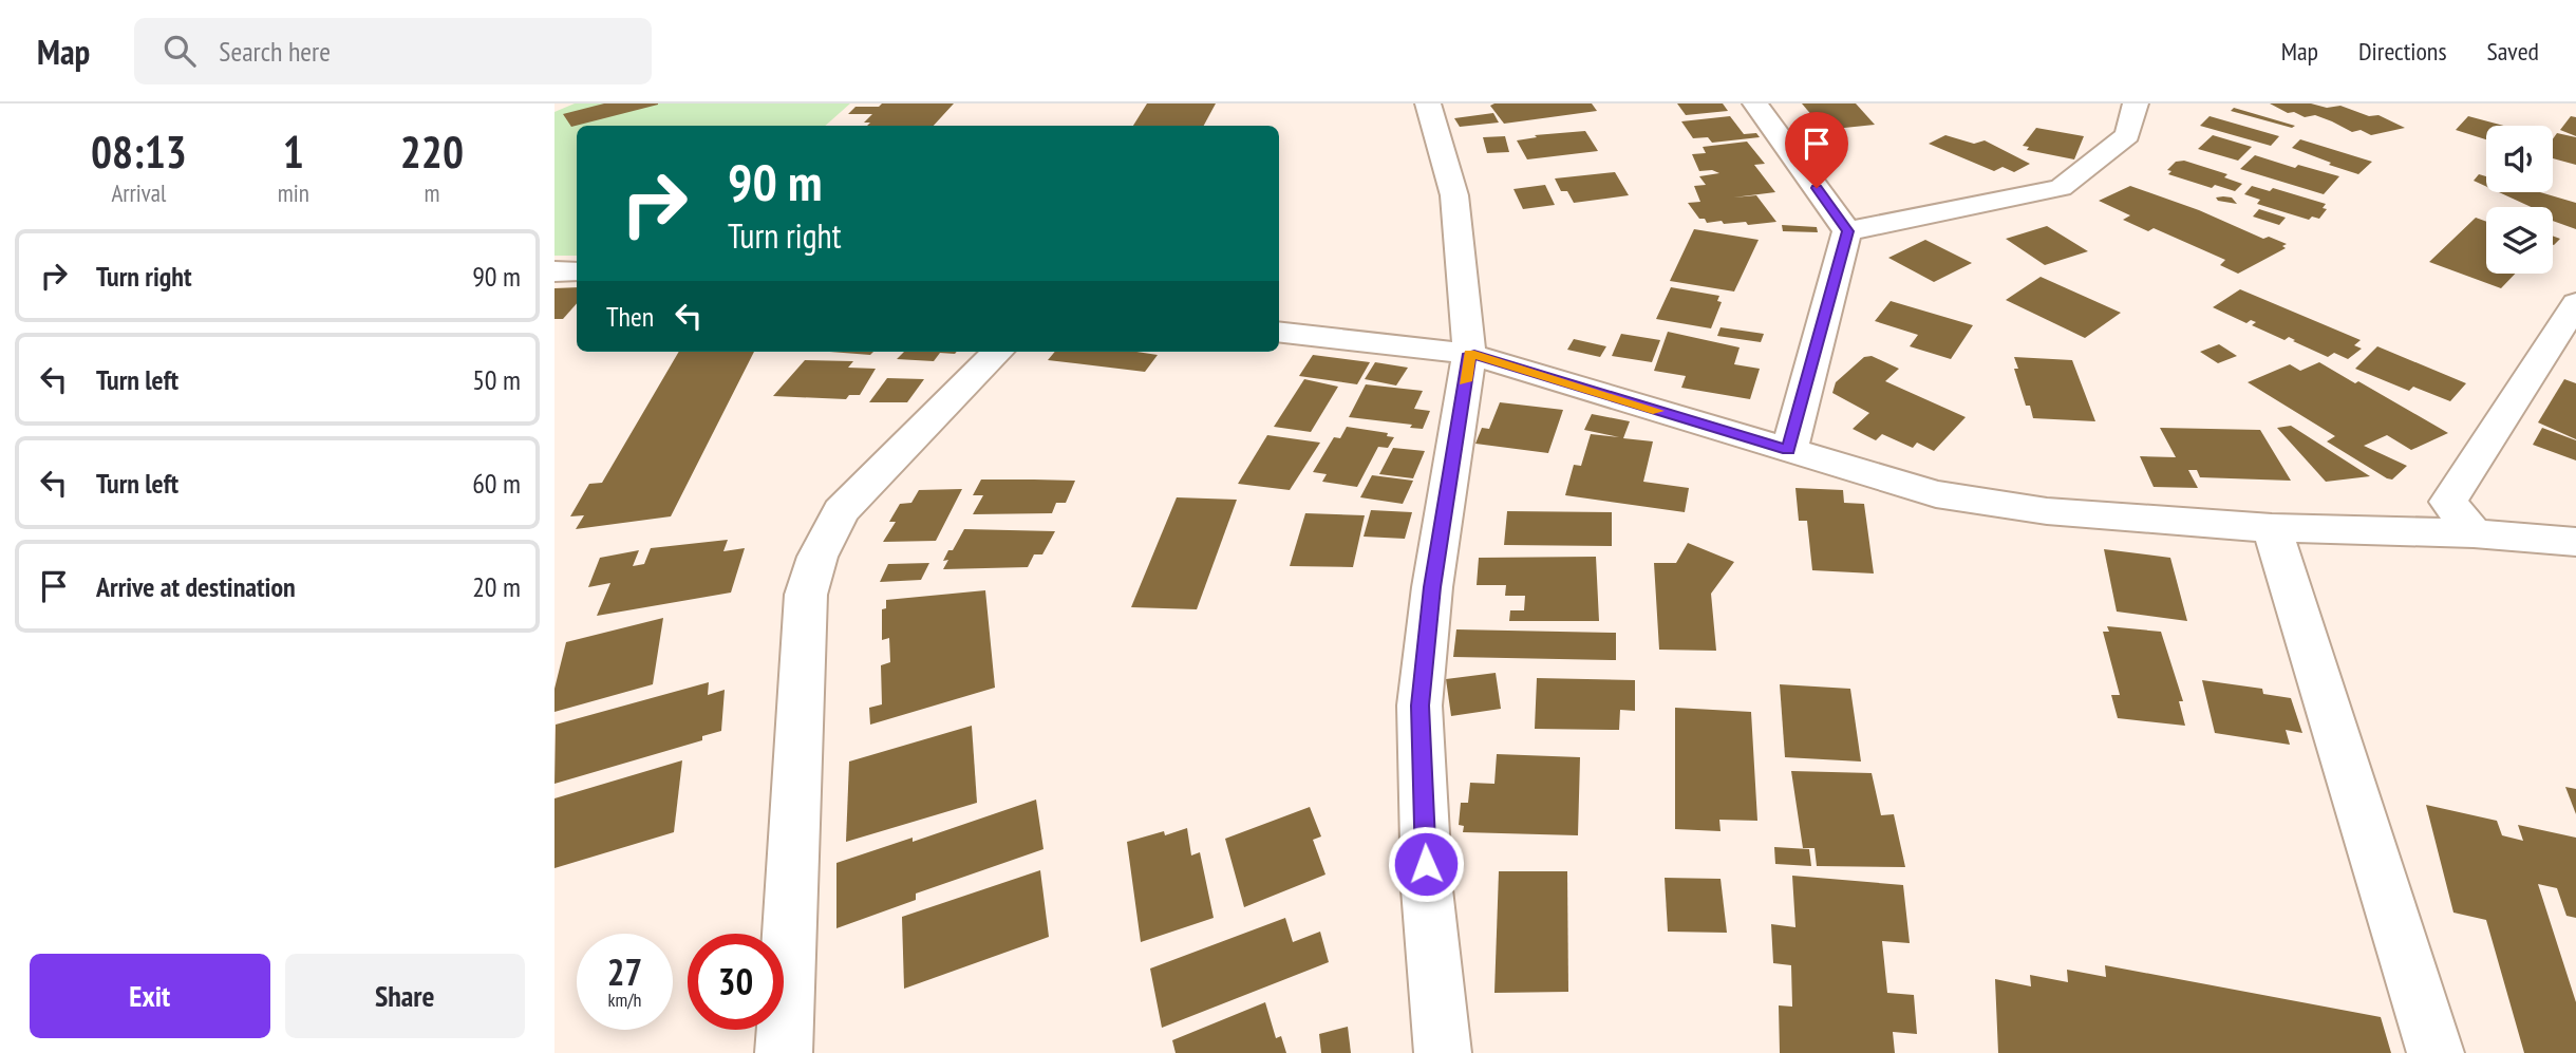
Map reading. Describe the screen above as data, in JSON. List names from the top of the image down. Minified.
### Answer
{"page":{"header":"Map","search":"Search here","nav":["Map","Directions","Saved"],"eta":["08:13","Arrival","1","min","220","m"],"turn":["90 m","Turn right"],"list":[{"name":"Turn right","value":"90 m"},{"name":"Turn left","value":"50 m"},{"name":"Turn left","value":"60 m"},{"name":"Arrive at destination","value":"20 m"}],"then":"Then","speed":"27 km/h","limit":"30","buttons":["Exit","Share"]}}
